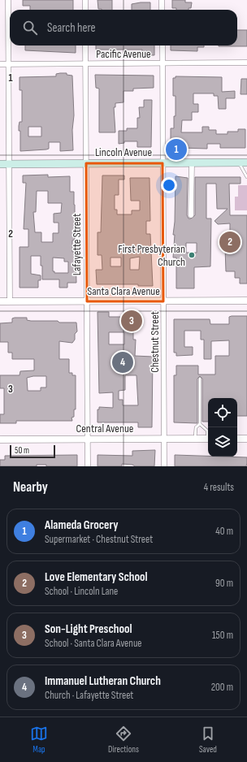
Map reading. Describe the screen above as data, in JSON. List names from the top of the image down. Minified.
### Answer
{"streets":{"main road":["Lincoln Avenue"],"street":["Pacific Avenue","Lafayette Street","Santa Clara Avenue","Chestnut Street","Central Avenue"]},"crossings":[["Pacific Avenue","Lafayette Street"],["Pacific Avenue","Chestnut Street"],["Lincoln Avenue","Lafayette Street"],["Lincoln Avenue","Chestnut Street"],["Lafayette Street","Santa Clara Avenue"],["Lafayette Street","Central Avenue"],["Santa Clara Avenue","Chestnut Street"],["Chestnut Street","Central Avenue"]],"places":["First Presbyterian Church"],"scale_bar":"50 m","page":{"search":"Search here","pins":["1","2","3","4"],"scale":"50 m","heading":["Nearby","4 results"],"list":[{"mark":"1","name":"Alameda Grocery","note":"Supermarket · Chestnut Street","value":"40 m"},{"mark":"2","name":"Love Elementary School","note":"School · Lincoln Lane","value":"90 m"},{"mark":"3","name":"Son-Light Preschool","note":"School · Santa Clara Avenue","value":"150 m"},{"mark":"4","name":"Immanuel Lutheran Church","note":"Church · Lafayette Street","value":"200 m"}],"nav":["Map","Directions","Saved"]},"grid":{"rows":["1","2","3"]}}
